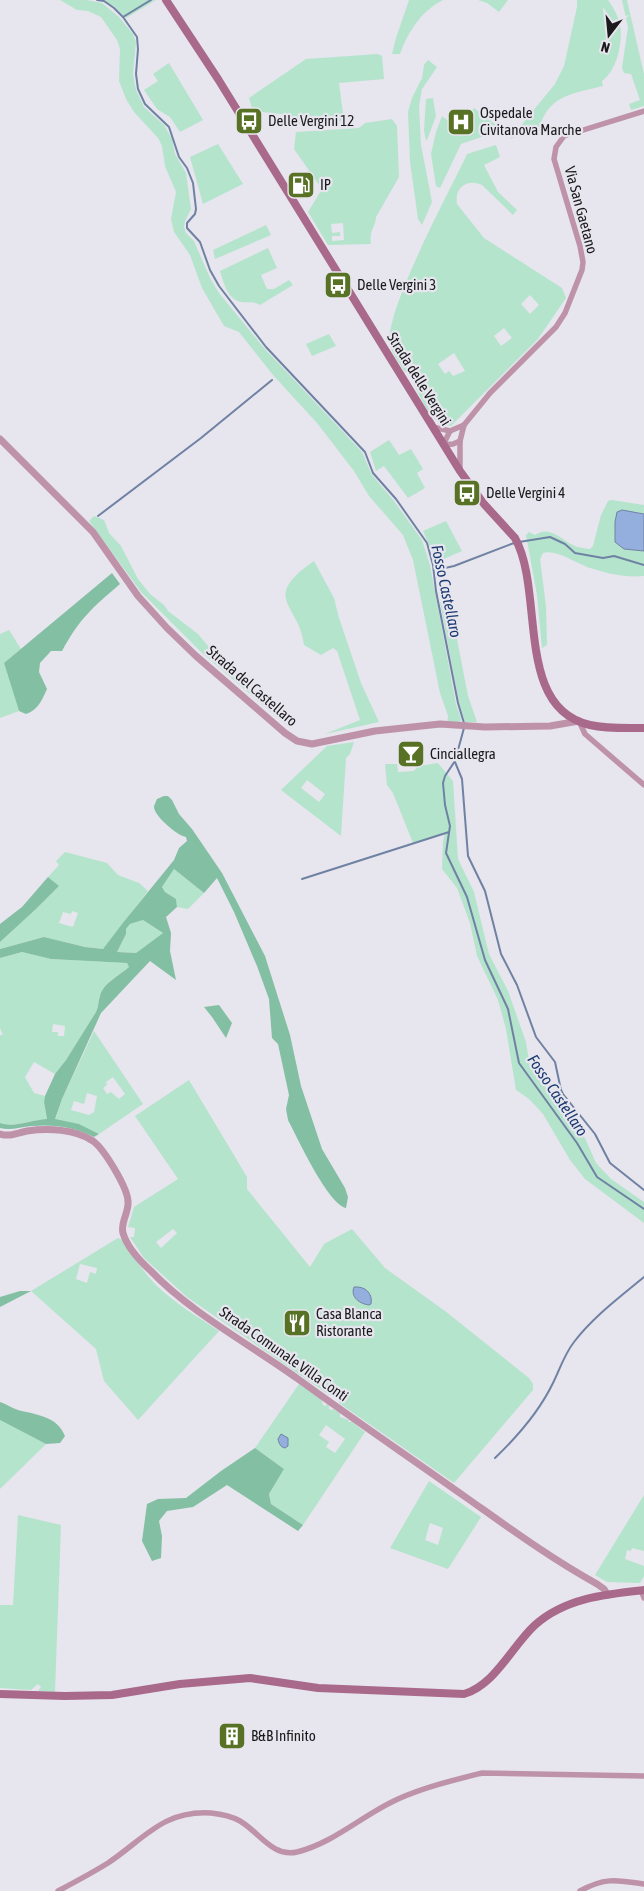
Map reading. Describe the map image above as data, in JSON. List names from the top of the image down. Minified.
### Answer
{"streets":{"main road":["Strada delle Vergini"],"street":["Via San Gaetano","Strada del Castellaro","Strada Comunale Villa Conti"]},"crossings":[["Via San Gaetano","Strada delle Vergini"],["Strada delle Vergini","Strada del Castellaro"]],"water":["Fosso Castellaro"],"places":{"bus stop":["Delle Vergini 12","Delle Vergini 3","Delle Vergini 4"],"hospital":["Ospedale Civitanova Marche"],"fuel station":["IP"],"bar":["Cinciallegra"],"restaurant":["Casa Blanca Ristorante"],"building":["B&B Infinito"]},"north":"bottom"}
